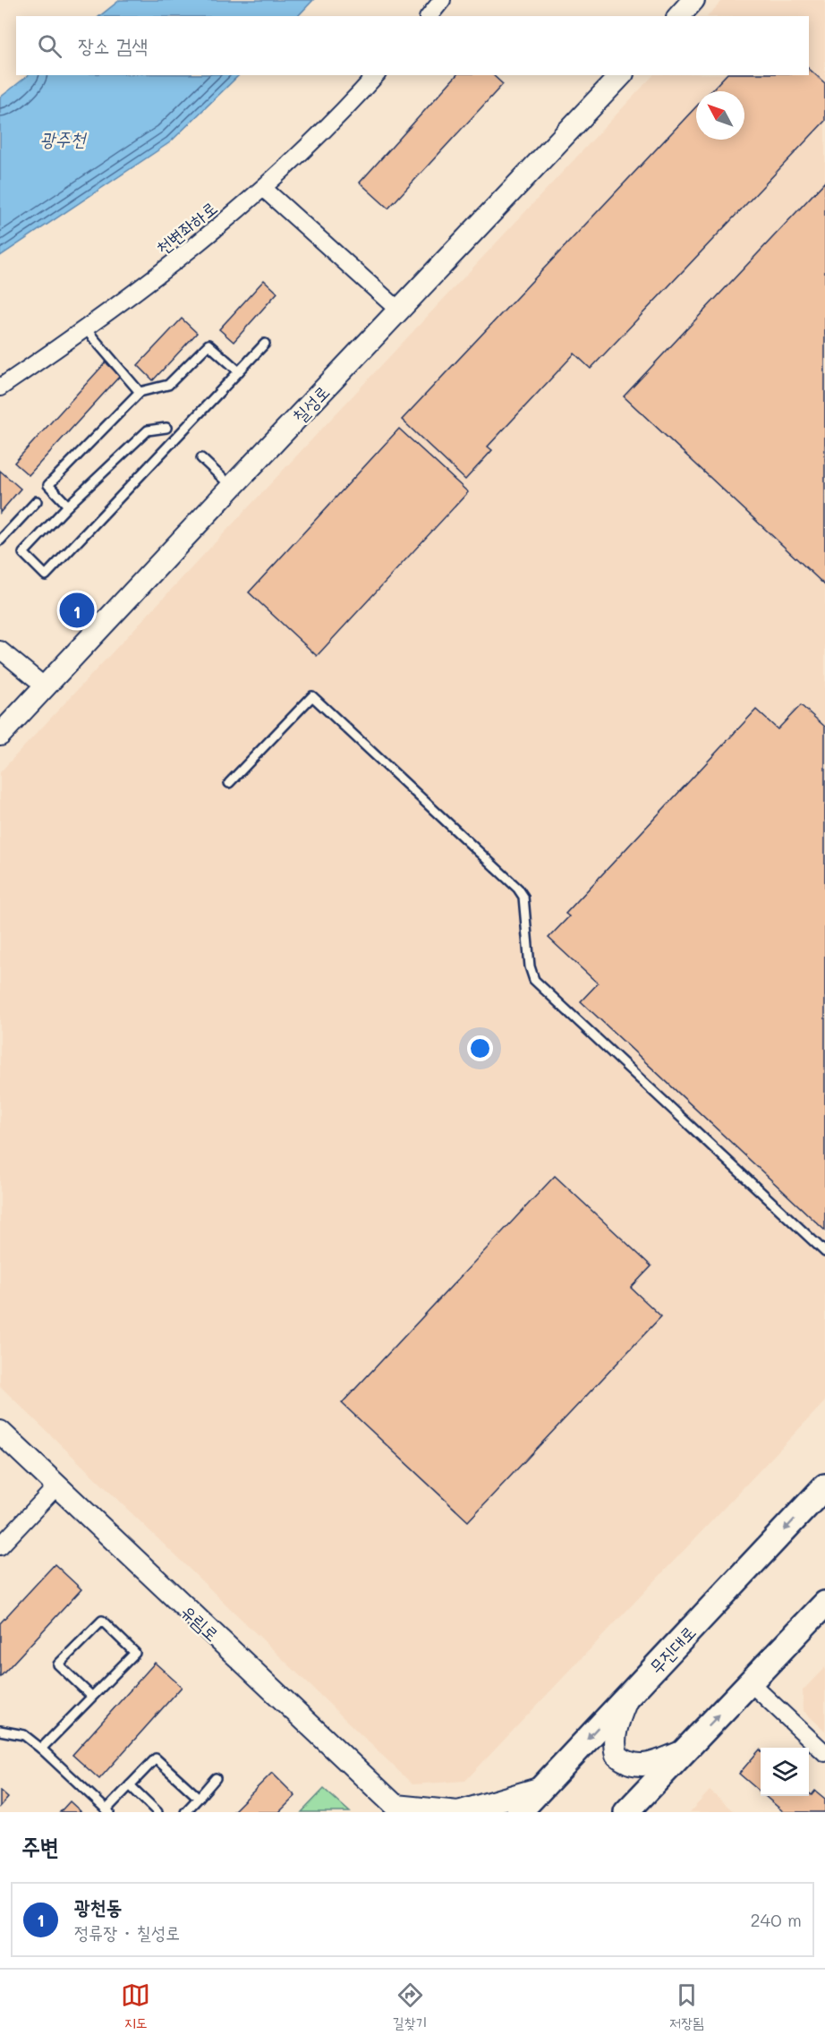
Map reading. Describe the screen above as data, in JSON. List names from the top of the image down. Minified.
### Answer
{"streets":{"main road":["무진대로"],"street":["천변좌하로","칠성로","유림로"]},"water":["광주천"],"north":"top left","page":{"search":"장소 검색","pins":"1","heading":"주변","list":[{"mark":"1","name":"광천동","note":"정류장 · 칠성로","value":"240 m"}],"nav":["지도","길찾기","저장됨"]}}
